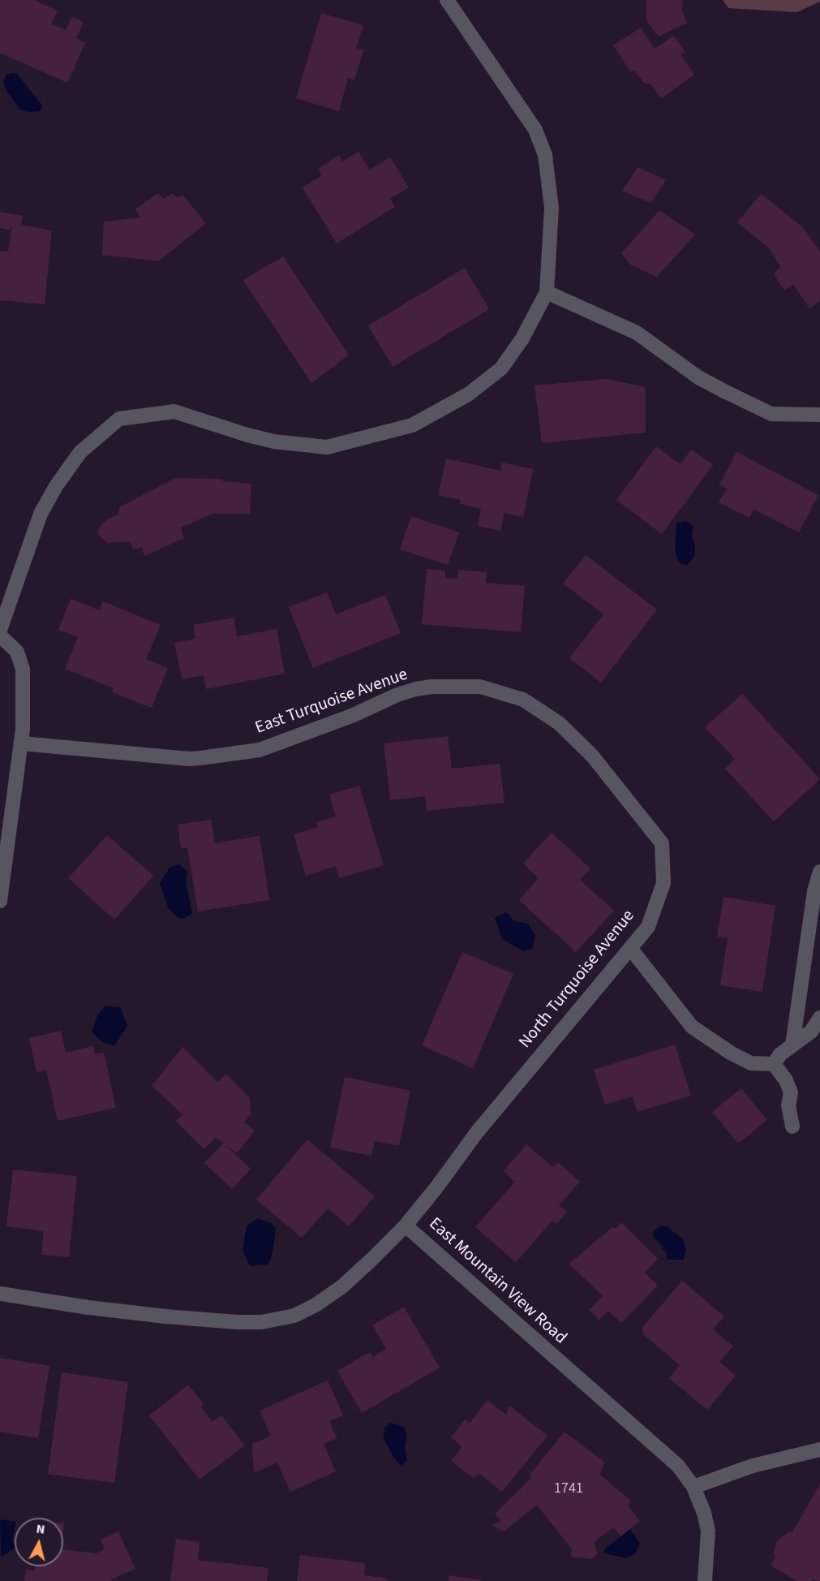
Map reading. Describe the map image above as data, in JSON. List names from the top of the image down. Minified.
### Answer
{"streets":{"street":["East Turquoise Avenue","North Turquoise Avenue","East Mountain View Road"]},"crossings":[["East Turquoise Avenue","North Turquoise Avenue"],["North Turquoise Avenue","East Mountain View Road"]],"house_numbers":["1741"],"north":"top"}
